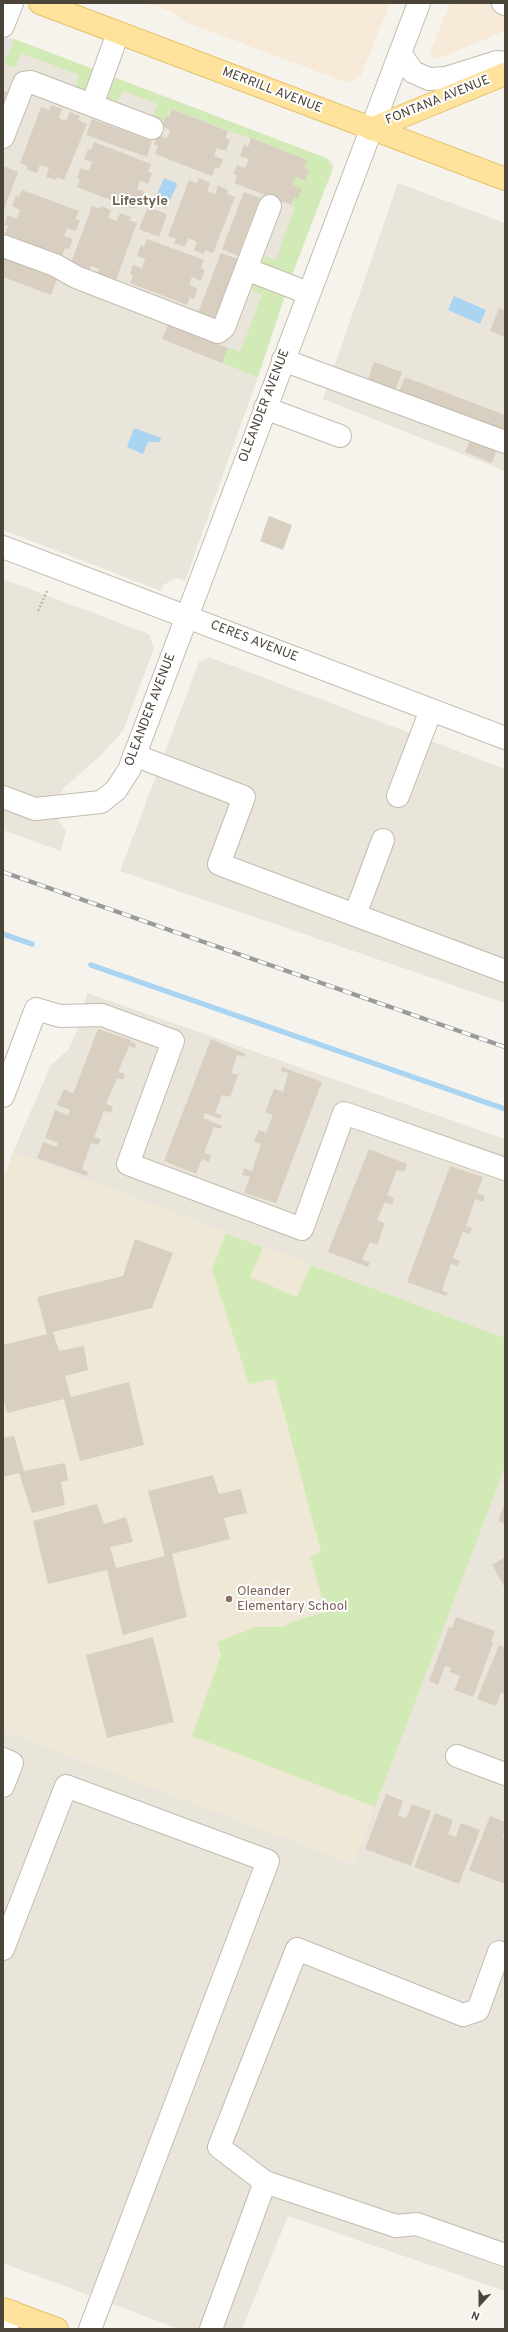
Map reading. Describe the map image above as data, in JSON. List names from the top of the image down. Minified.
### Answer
{"streets":{"main road":["MERRILL AVENUE","FONTANA AVENUE"],"street":["OLEANDER AVENUE","CERES AVENUE"]},"crossings":[["MERRILL AVENUE","FONTANA AVENUE"],["MERRILL AVENUE","OLEANDER AVENUE"],["FONTANA AVENUE","OLEANDER AVENUE"],["OLEANDER AVENUE","CERES AVENUE"]],"districts":["Lifestyle"],"places":["Oleander Elementary School"],"north":"bottom"}
